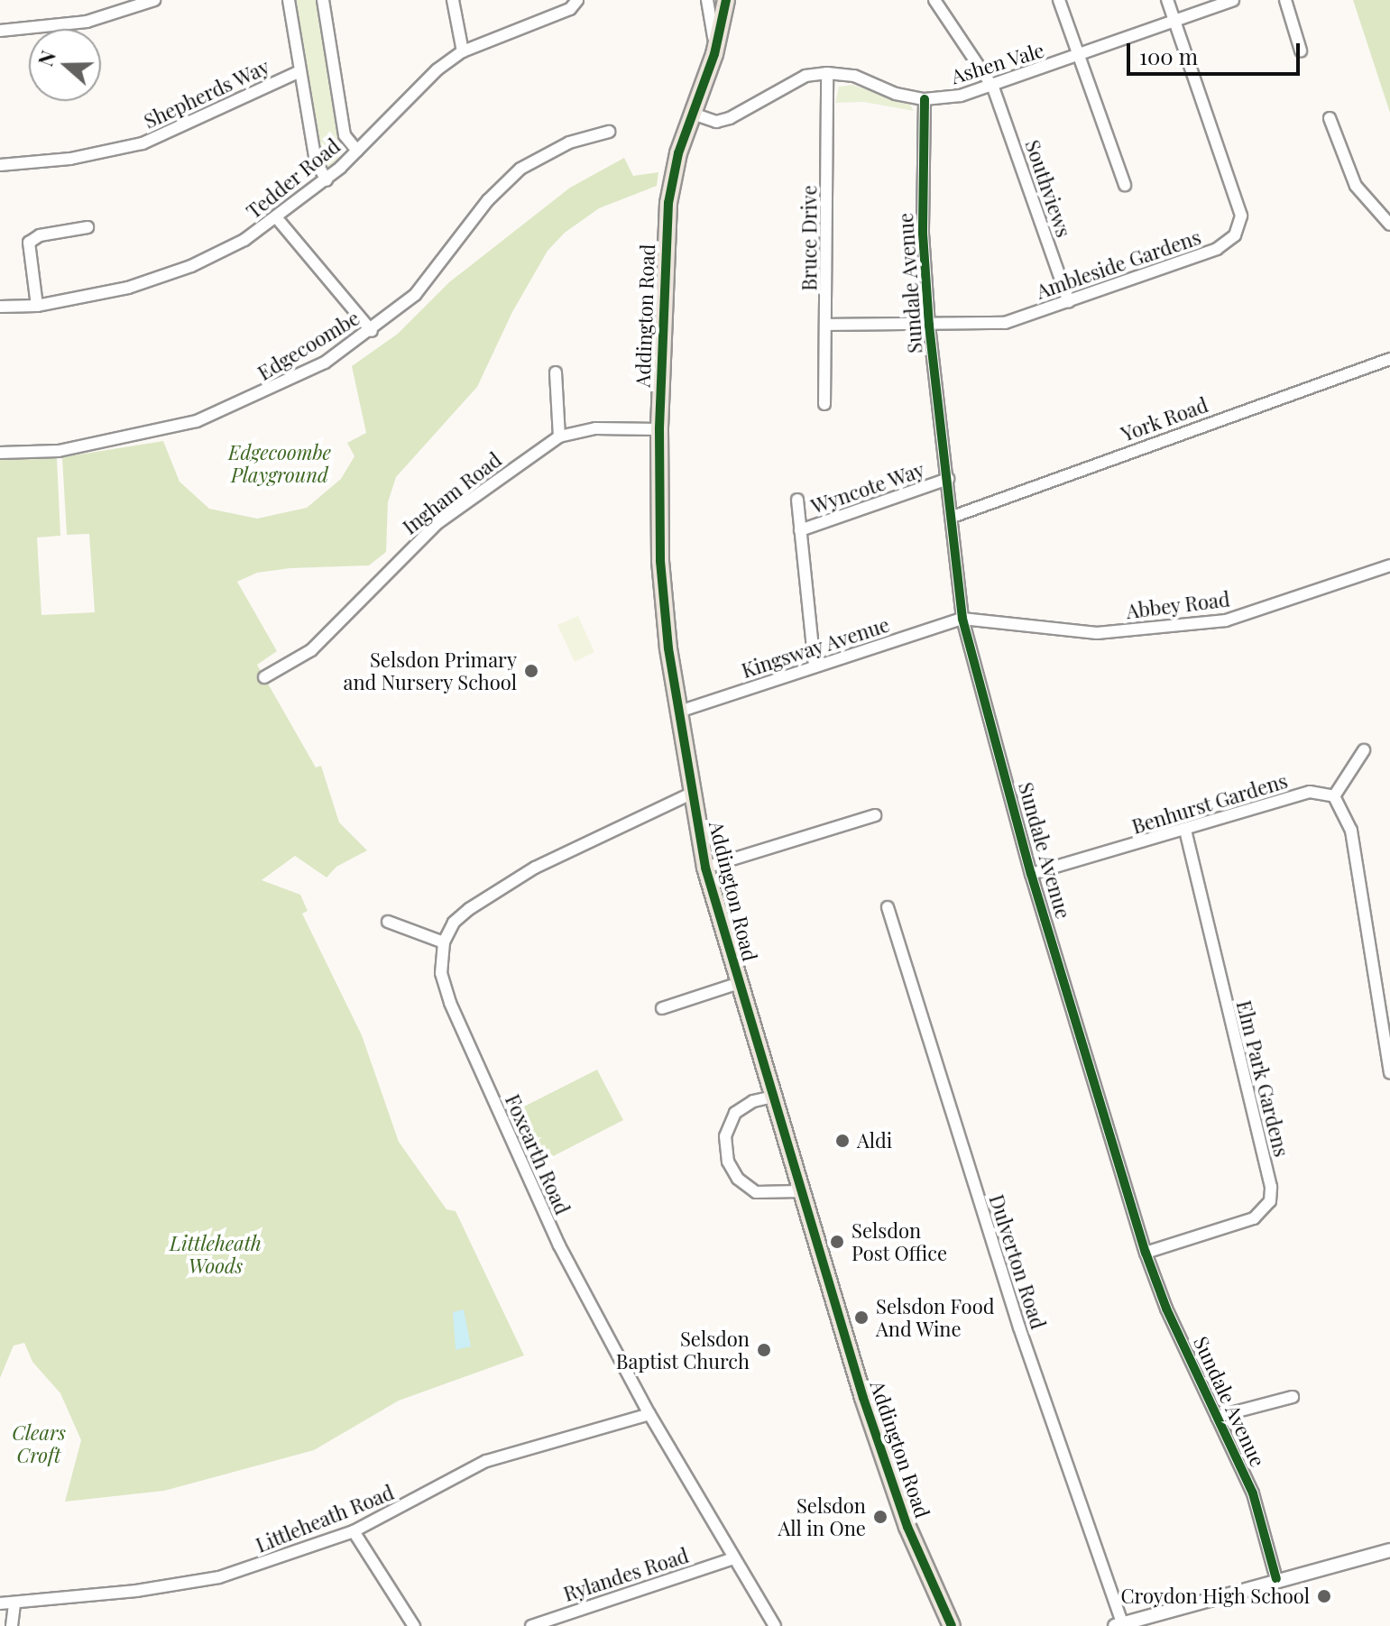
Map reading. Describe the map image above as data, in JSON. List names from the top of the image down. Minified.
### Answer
{"streets":{"main road":["Addington Road"],"street":["Ashen Vale","Shepherds Way","Tedder Road","Southviews","Bruce Drive","Ambleside Gardens","Sundale Avenue","Edgecoombe","York Road","Wyncote Way","Ingham Road","Abbey Road","Kingsway Avenue","Benhurst Gardens","Elm Park Gardens","Foxearth Road","Dulverton Road","Littleheath Road","Rylandes Road"]},"crossings":[["Ashen Vale","Southviews"],["Ashen Vale","Bruce Drive"],["Ashen Vale","Ambleside Gardens"],["Ashen Vale","Sundale Avenue"],["Ashen Vale","Addington Road"],["Southviews","Ambleside Gardens"],["Bruce Drive","Ambleside Gardens"],["Ambleside Gardens","Sundale Avenue"],["Sundale Avenue","York Road"],["Sundale Avenue","Wyncote Way"],["Sundale Avenue","Abbey Road"],["Sundale Avenue","Kingsway Avenue"],["Sundale Avenue","Benhurst Gardens"],["Sundale Avenue","Elm Park Gardens"],["Addington Road","Ingham Road"],["Addington Road","Kingsway Avenue"],["Abbey Road","Kingsway Avenue"],["Benhurst Gardens","Elm Park Gardens"],["Foxearth Road","Littleheath Road"],["Foxearth Road","Rylandes Road"]],"parks":["Edgecoombe Playground","Littleheath Woods","Clears Croft"],"places":["Selsdon Primary and Nursery School","Aldi","Selsdon Post Office","Selsdon Food And Wine","Selsdon Baptist Church","Selsdon All in One","Croydon High School"],"scale_bar":"100 m","north":"left"}
